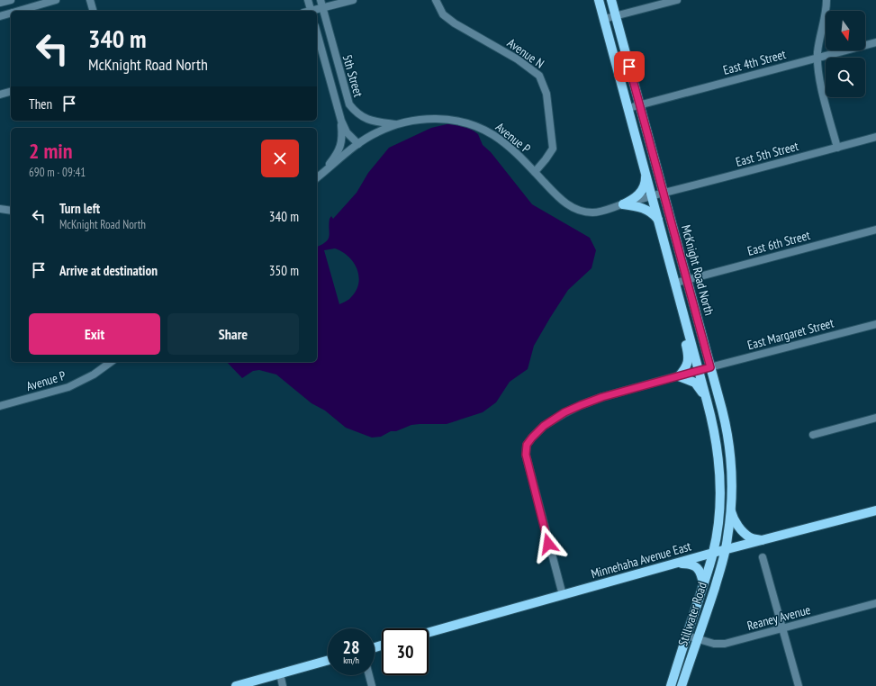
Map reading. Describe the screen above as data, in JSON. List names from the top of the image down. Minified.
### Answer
{"streets":{"main road":["McKnight Road North","Minnehaha Avenue East","Stillwater Road"],"street":["Avenue N","East 4th Street","5th Street","Avenue P","East 5th Street","East 6th Street","East Margaret Street","Reaney Avenue"]},"crossings":[["Avenue N","Avenue P"],["East 4th Street","McKnight Road North"],["5th Street","Avenue P"],["Avenue P","East 5th Street"],["Avenue P","McKnight Road North"],["East 5th Street","McKnight Road North"],["East 6th Street","McKnight Road North"],["McKnight Road North","East Margaret Street"],["McKnight Road North","Minnehaha Avenue East"],["McKnight Road North","Stillwater Road"],["East Margaret Street","Minnehaha Avenue East"],["Minnehaha Avenue East","Stillwater Road"],["Stillwater Road","Reaney Avenue"]],"north":"bottom","page":{"turn":["340 m","McKnight Road North"],"then":"Then","heading":["2 min","690 m · 09:41"],"list":[{"name":"Turn left","note":"McKnight Road North","value":"340 m"},{"name":"Arrive at destination","value":"350 m"}],"buttons":["Exit","Share"],"speed":"28 km/h","limit":"30"}}
